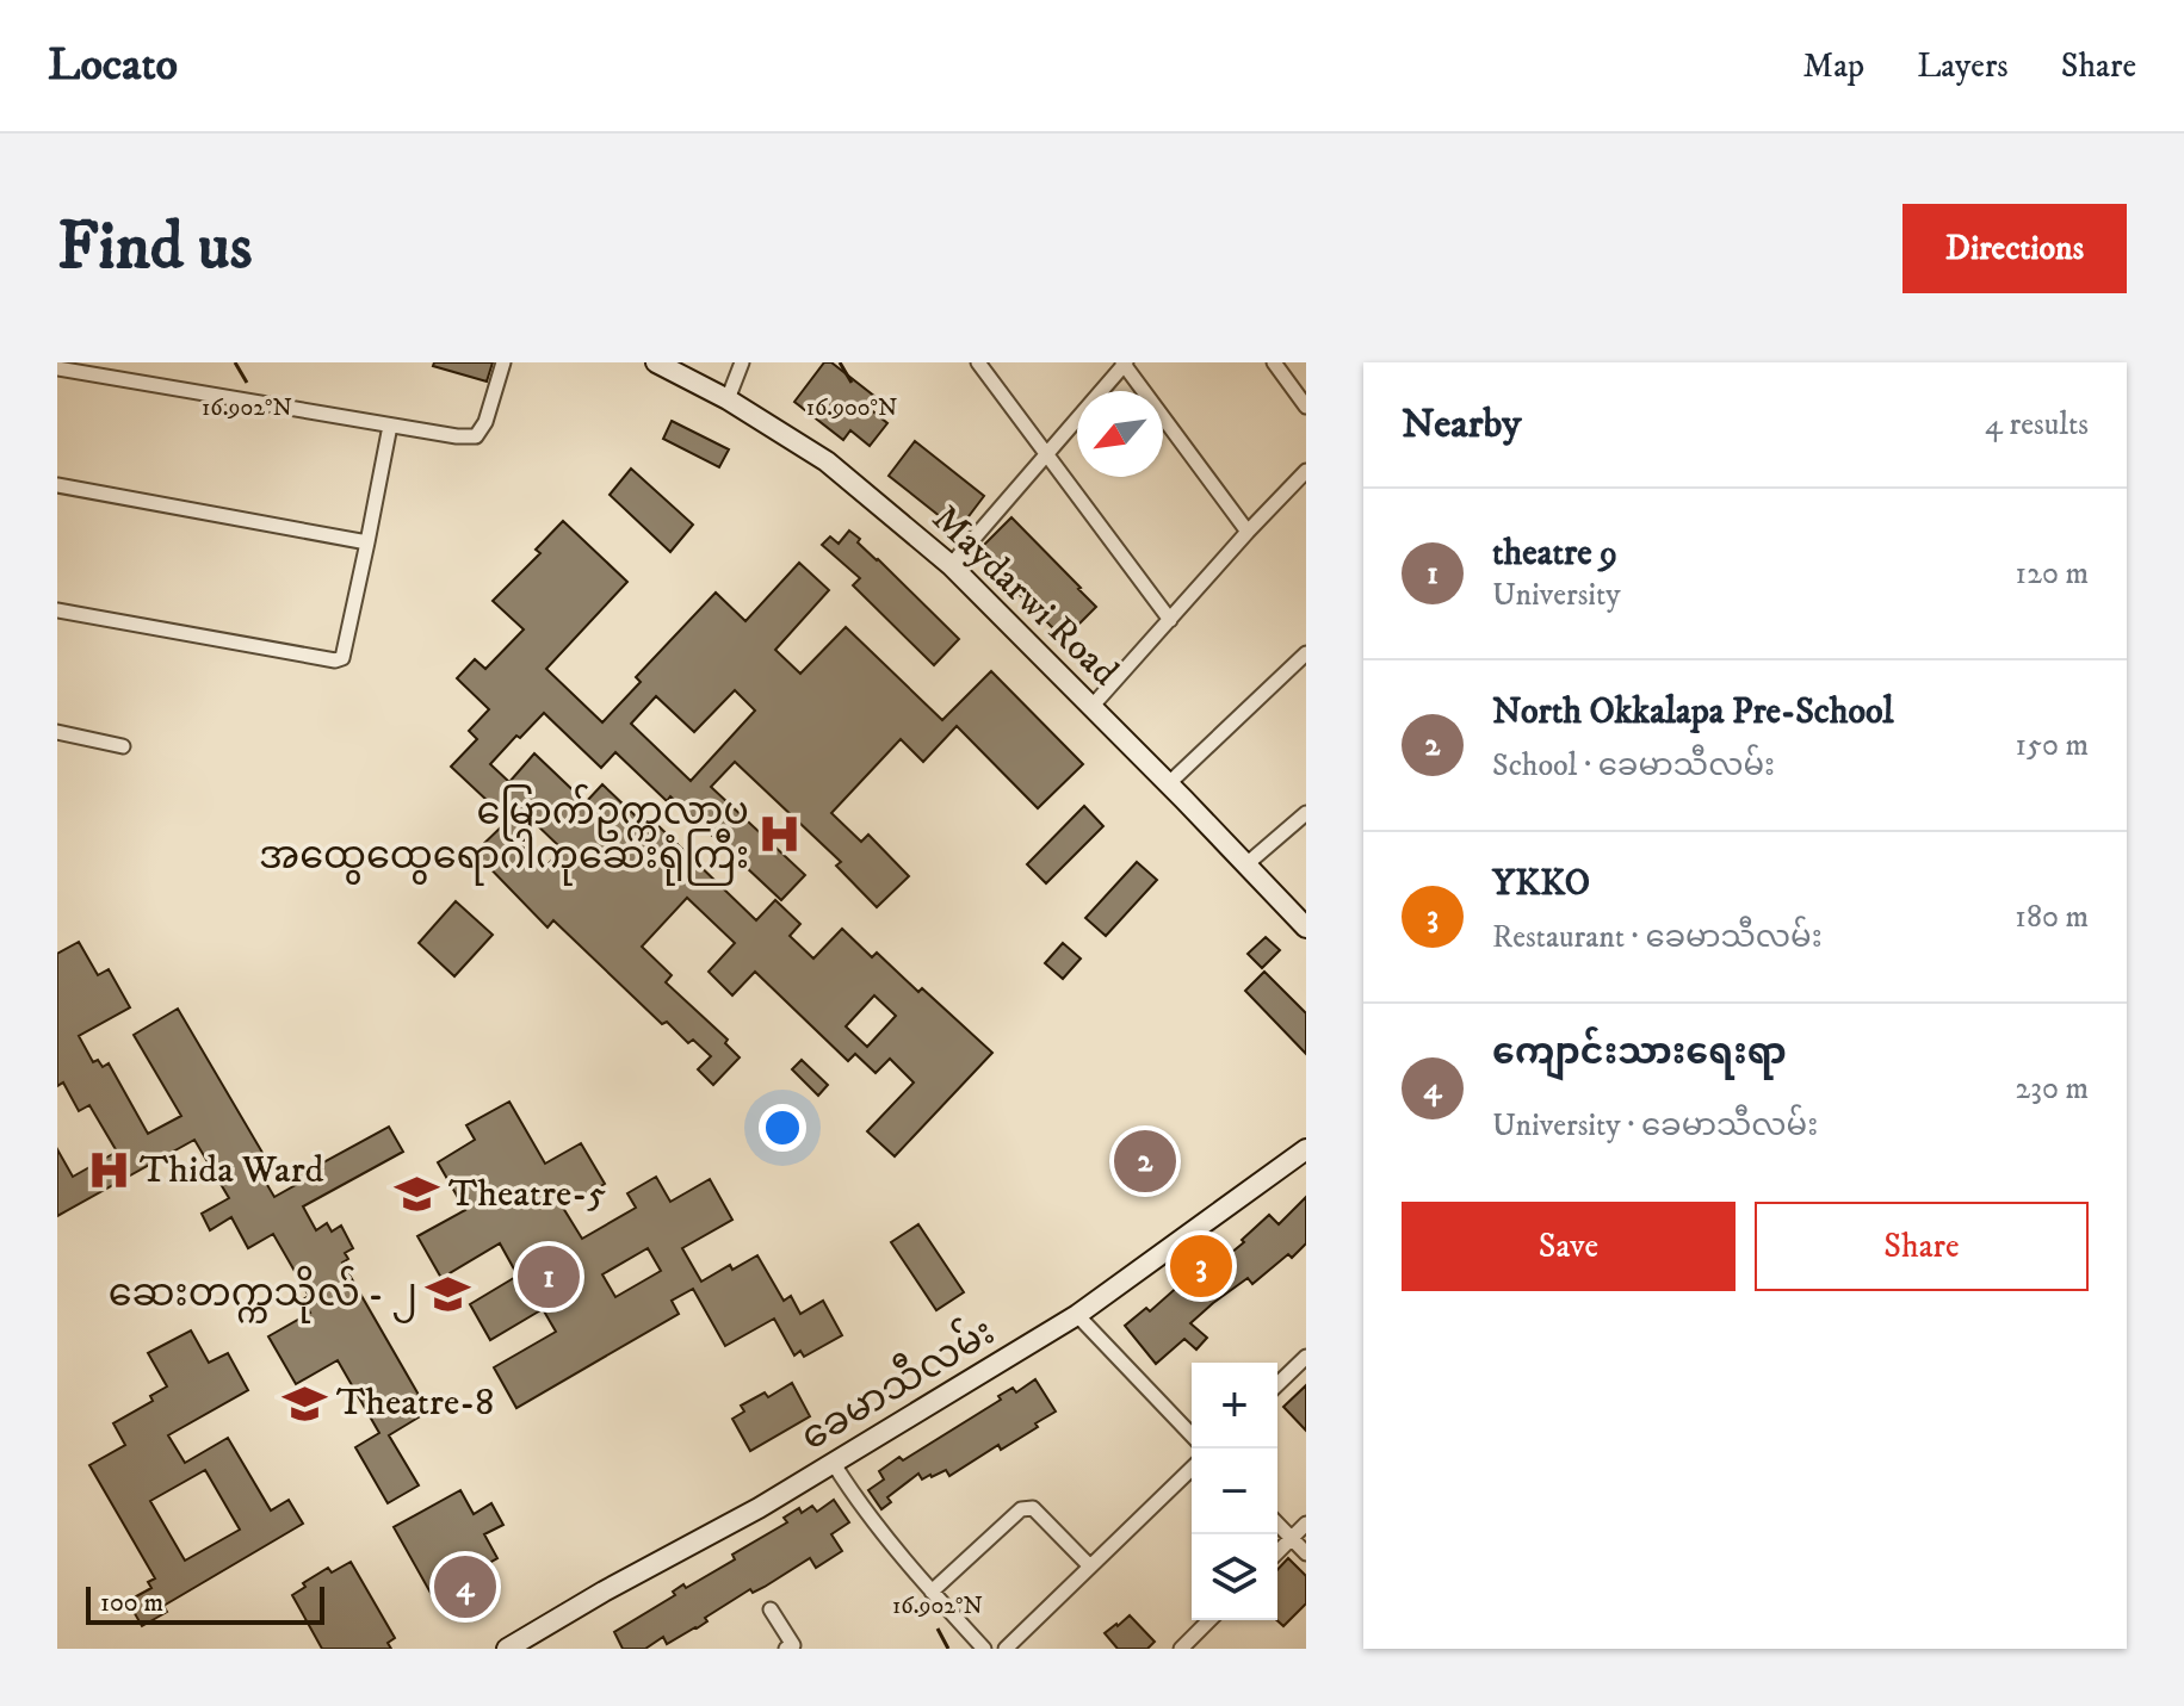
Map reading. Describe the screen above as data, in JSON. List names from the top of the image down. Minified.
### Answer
{"streets":{"main road":["Maydarwi Road","ခေမာသီလမ်း"]},"places":{"hospital":["မြောက်ဥက္ကလာပ အထွေထွေရောဂါကုဆေးရုံကြီး","Thida Ward"],"school or university":["Theatre-5","ဆေးတက္ကသိုလ် - ၂","Theatre-8"]},"scale_bar":"100 m","north":"bottom left","page":{"header":"Locato","nav":["Map","Layers","Share"],"buttons":["Directions",["Save","Share"]],"title":"Find us","heading":["Nearby","4 results"],"list":[{"mark":"1","name":"theatre 9","note":"University","value":"120 m"},{"mark":"2","name":"North Okkalapa Pre-School","note":"School · ခေမာသီလမ်း","value":"150 m"},{"mark":"3","name":"YKKO","note":"Restaurant · ခေမာသီလမ်း","value":"180 m"},{"mark":"4","name":"ကျောင်းသားရေးရာ","note":"University · ခေမာသီလမ်း","value":"230 m"}],"pins":["2","3","1","4"],"map_buttons":["+","−"],"scale":"100 m"},"coordinates":["16.902°N","16.900°N"]}
